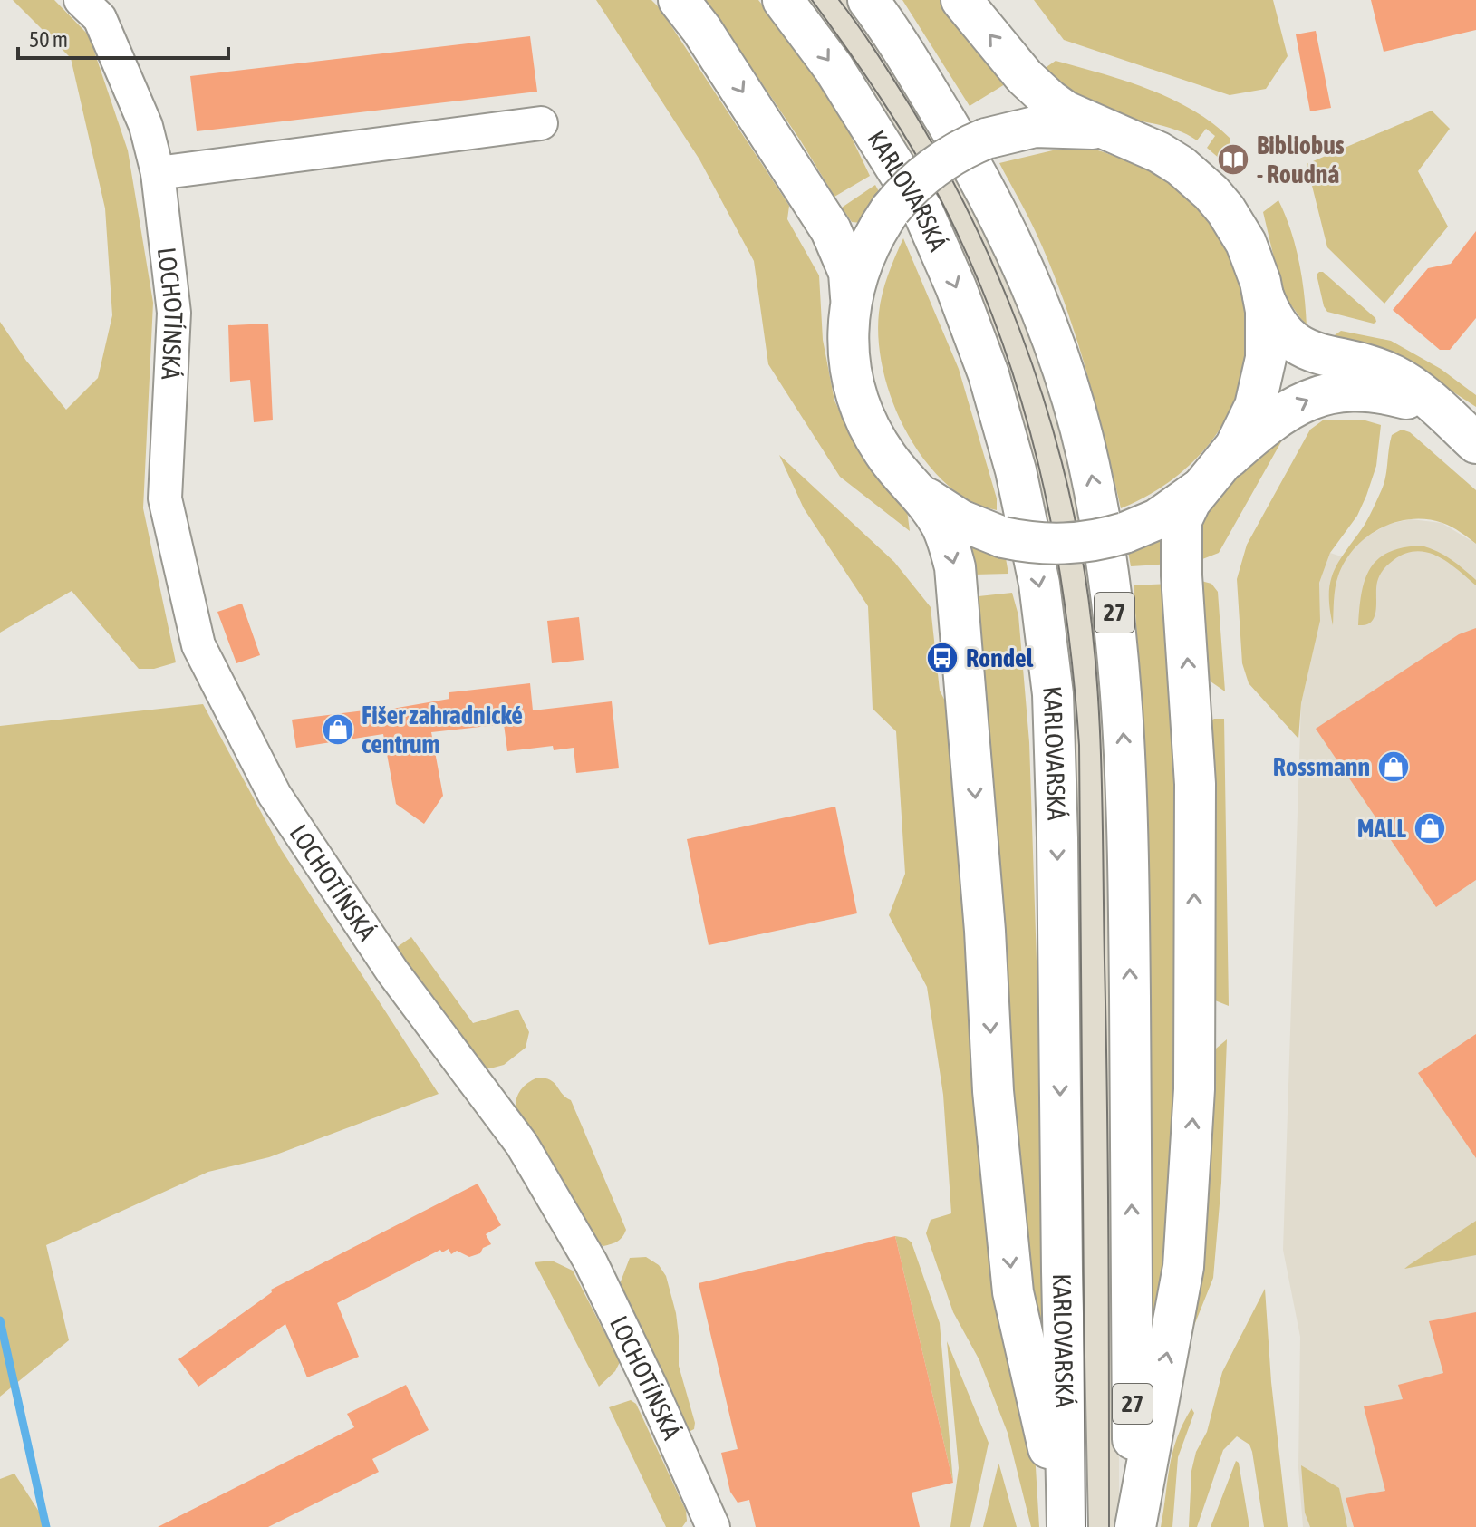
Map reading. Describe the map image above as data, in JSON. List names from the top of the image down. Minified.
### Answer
{"streets":{"main road":["KARLOVARSKÁ","27"],"street":["LOCHOTÍNSKÁ"]},"places":{"library":["Bibliobus - Roudná"],"bus stop":["Rondel"],"shop":["Fišer zahradnické centrum","Rossmann","MALL"]},"scale_bar":"50 m"}
